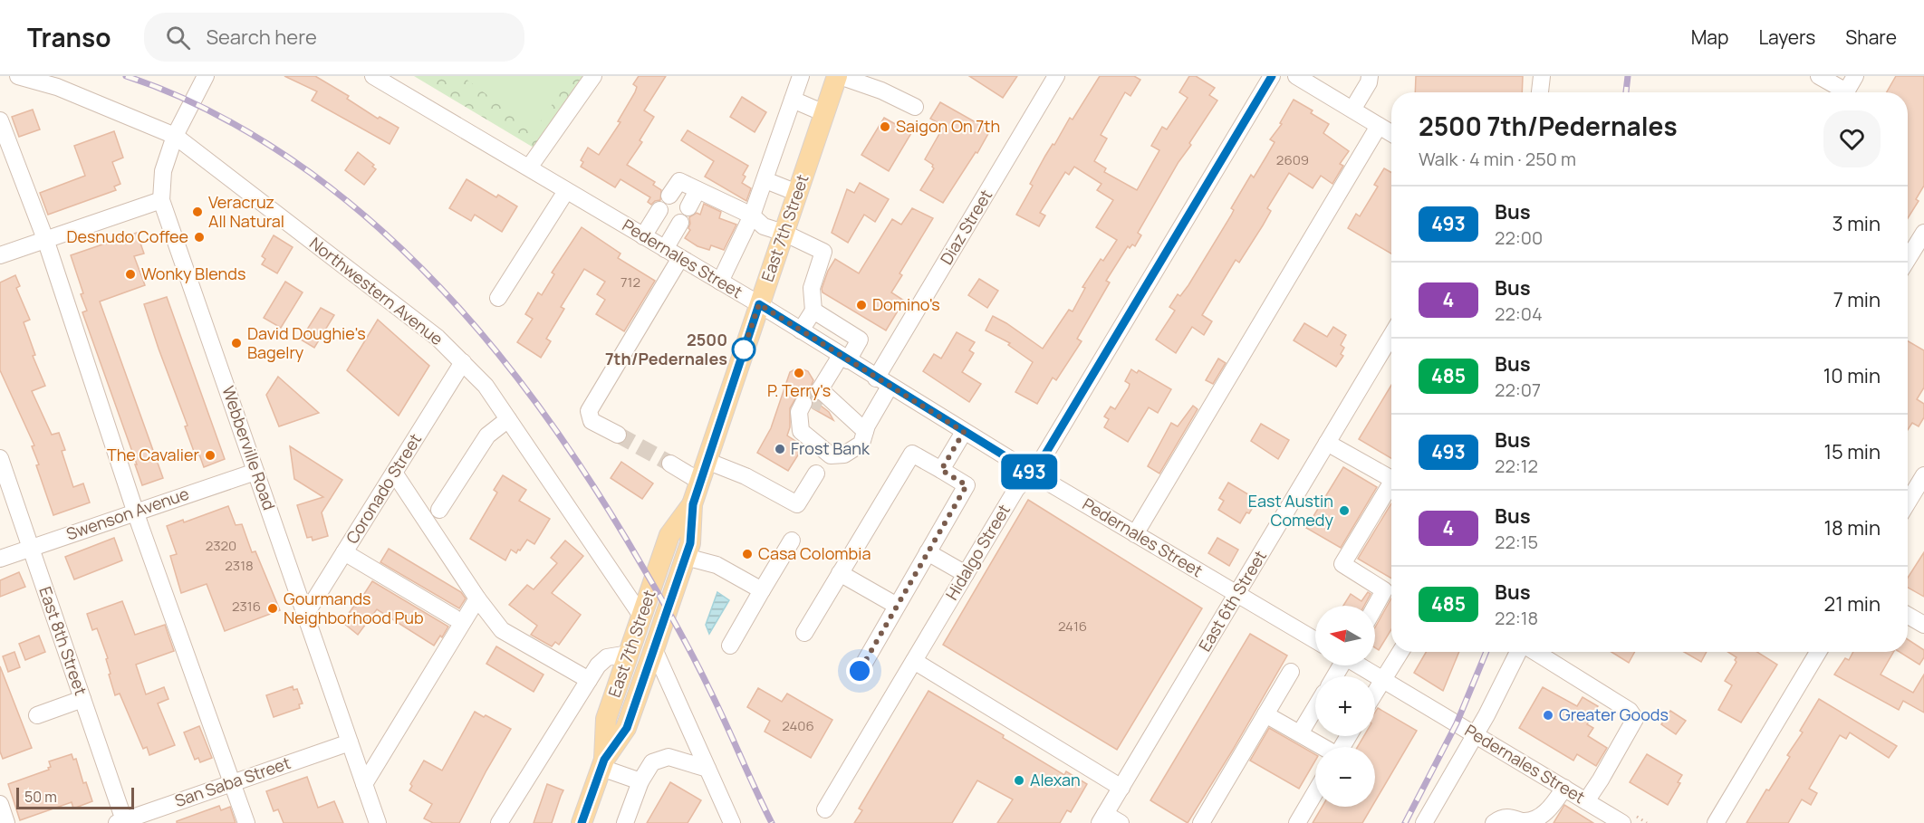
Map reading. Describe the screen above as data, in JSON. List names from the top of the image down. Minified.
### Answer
{"streets":{"main road":["East 7th Street"],"street":["Diaz Street","Pedernales Street","Northwestern Avenue","Webberville Road","Coronado Street","Swenson Avenue","Hidalgo Street","East 6th Street","East 8th Street","San Saba Street"]},"crossings":[["Diaz Street","Pedernales Street"],["East 7th Street","Pedernales Street"],["East 7th Street","Northwestern Avenue"],["Pedernales Street","Hidalgo Street"],["Pedernales Street","East 6th Street"],["Northwestern Avenue","Webberville Road"],["Northwestern Avenue","Coronado Street"],["Webberville Road","Coronado Street"],["Webberville Road","Swenson Avenue"],["Webberville Road","San Saba Street"],["Swenson Avenue","East 8th Street"],["East 8th Street","San Saba Street"]],"places":["Saigon On 7th","Veracruz All Natural","Desnudo Coffee","Wonky Blends","Domino's","David Doughie's Bagelry","2500 7th/Pedernales","P. Terry's","Frost Bank","The Cavalier","East Austin Comedy","Casa Colombia","Gourmands Neighborhood Pub","Greater Goods","Alexan"],"lines":["bus line 493"],"house_numbers":["2609","712","2320","2318","2316","2416","2406"],"scale_bar":"50 m","north":"left","page":{"header":"Transo","search":"Search here","nav":["Map","Layers","Share"],"on_map":"493","heading":["2500 7th/Pedernales","Walk · 4 min · 250 m"],"list":[{"mark":"493","name":"Bus","note":"22:00","value":"3 min"},{"mark":"4","name":"Bus","note":"22:04","value":"7 min"},{"mark":"485","name":"Bus","note":"22:07","value":"10 min"},{"mark":"493","name":"Bus","note":"22:12","value":"15 min"},{"mark":"4","name":"Bus","note":"22:15","value":"18 min"},{"mark":"485","name":"Bus","note":"22:18","value":"21 min"}],"map_buttons":["+","−"],"scale":"50 m"}}
